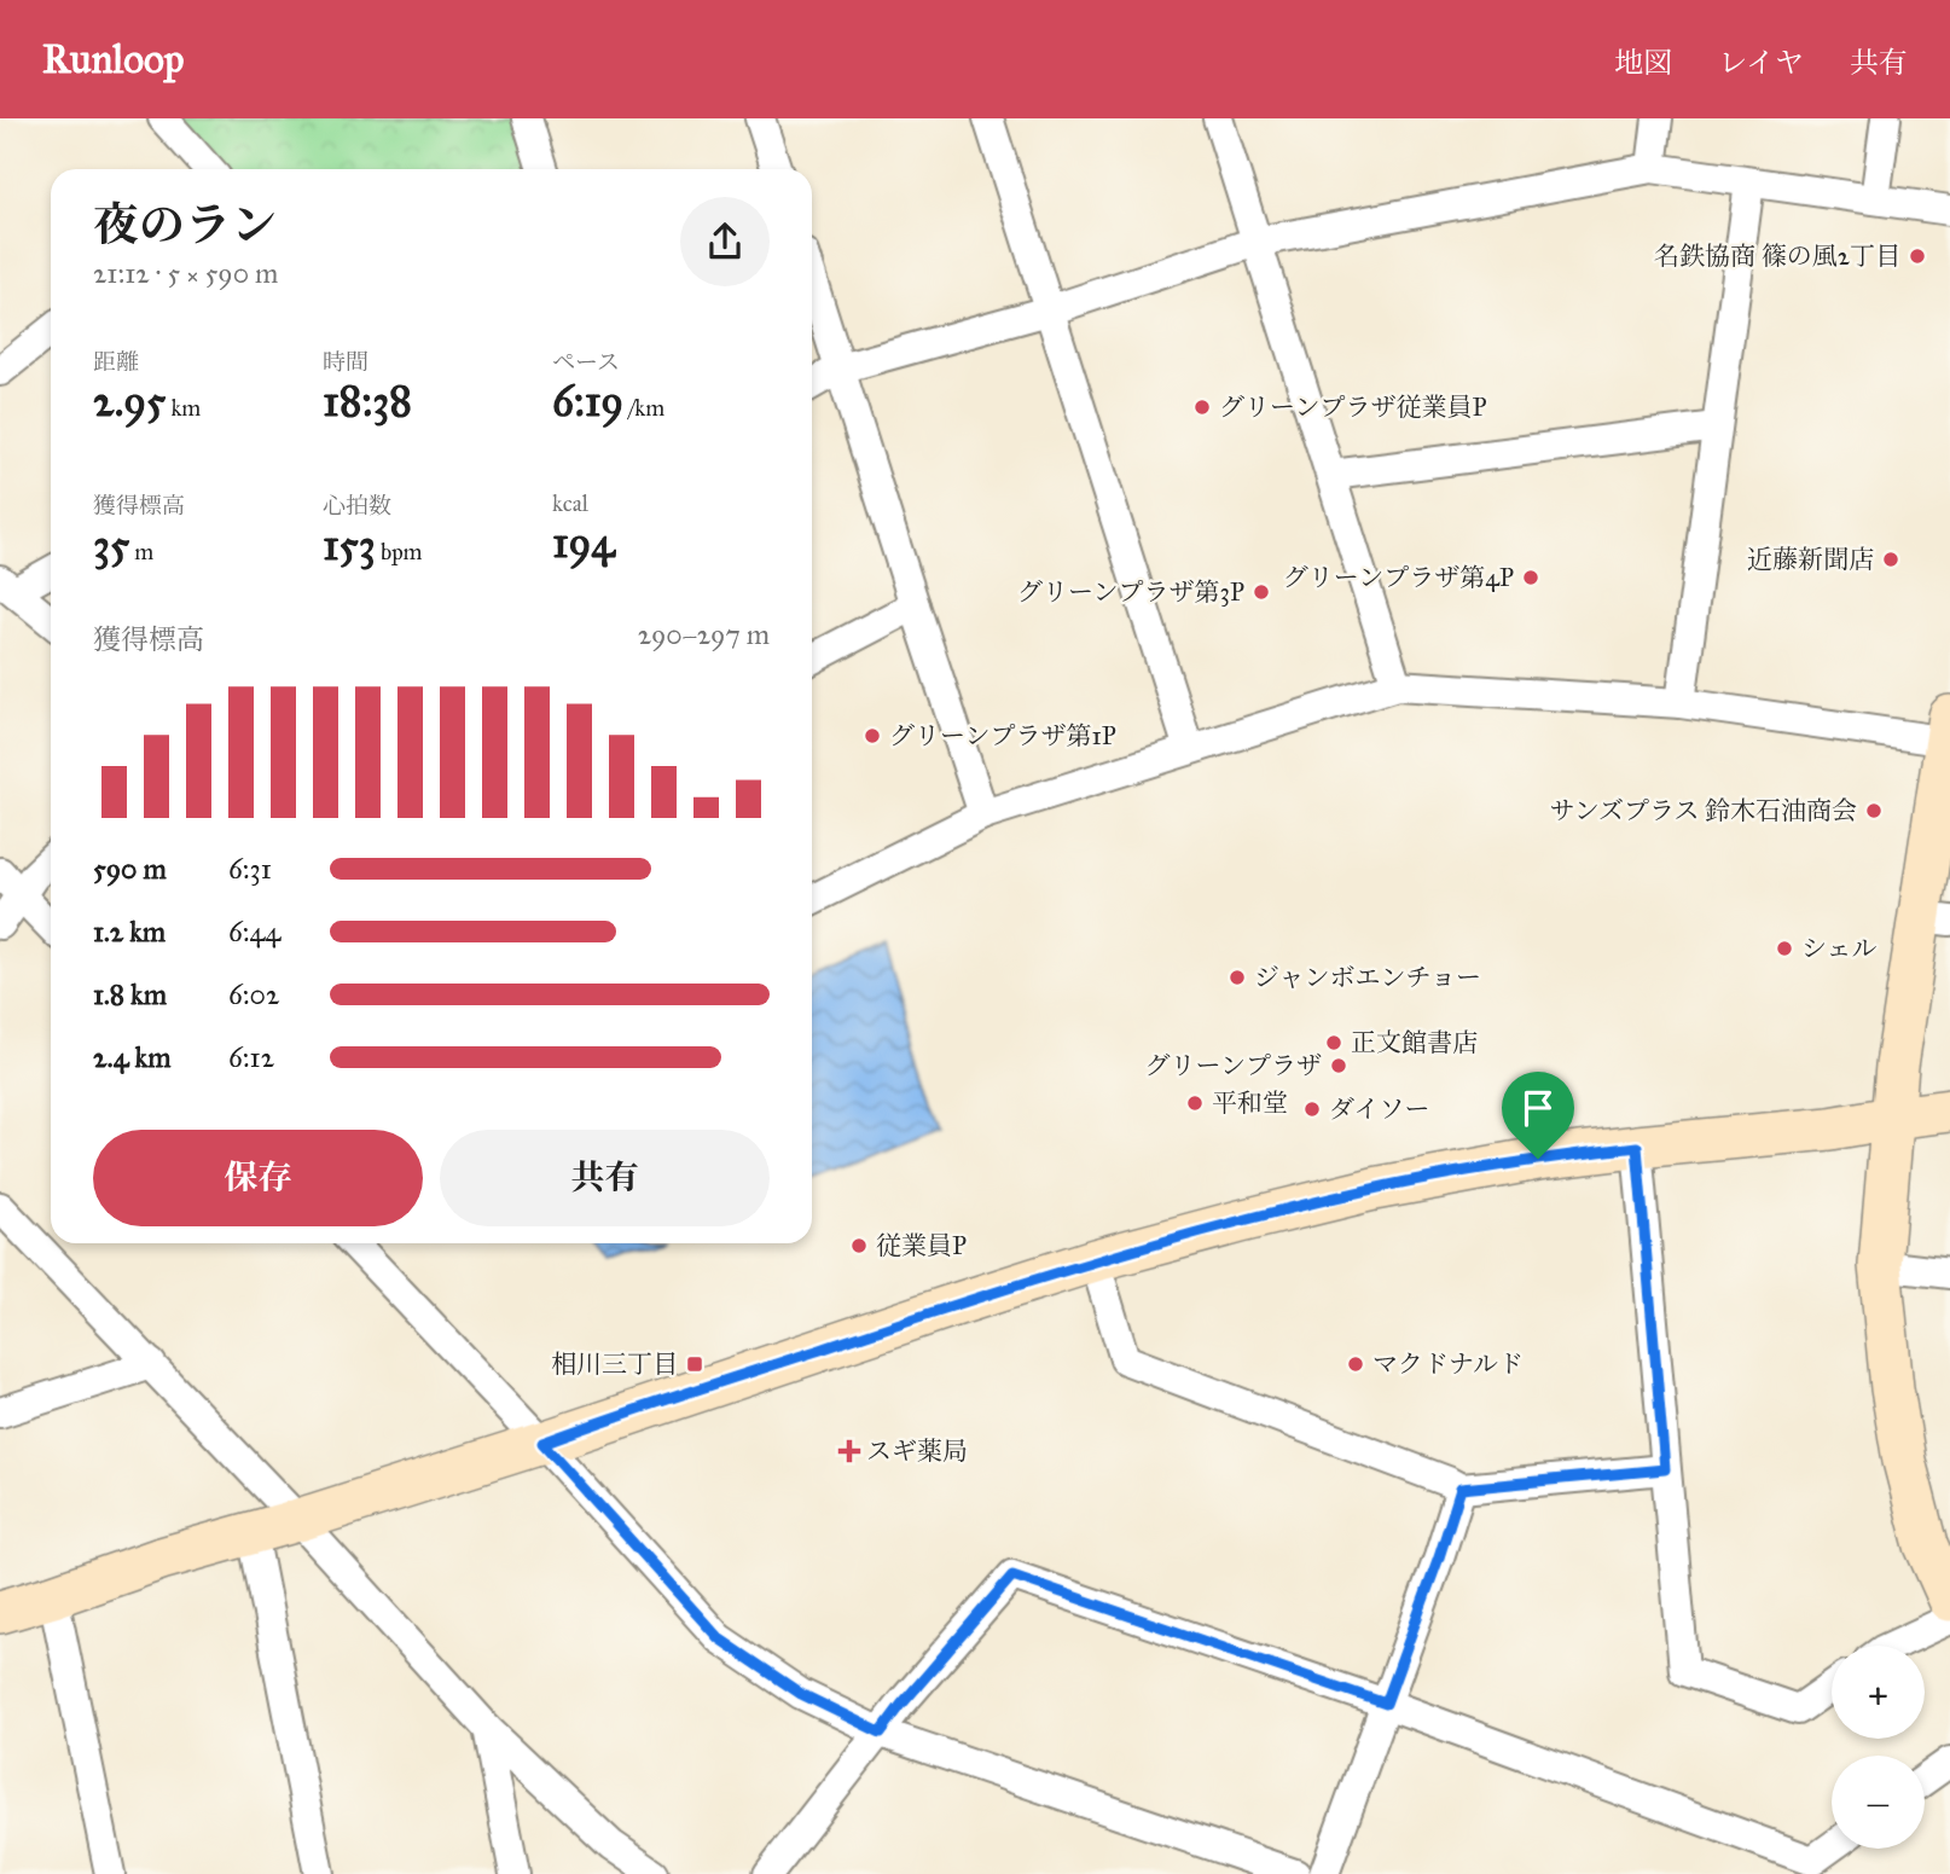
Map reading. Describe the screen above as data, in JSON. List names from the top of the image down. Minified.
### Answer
{"places":{"other":["名鉄協商 篠の風2丁目","グリーンプラザ従業員P","近藤新聞店","グリーンプラザ第4P","グリーンプラザ第3P","グリーンプラザ第1P","サンズプラス 鈴木石油商会","シェル","ジャンボエンチョー","正文館書店","グリーンプラザ","平和堂","ダイソー","従業員P","マクドナルド"],"transit":["相川三丁目"],"health":["スギ薬局"]},"page":{"header":"Runloop","nav":["地図","レイヤ","共有"],"heading":["夜のラン","21:12 · 5 × 590 m"],"stats":[["距離","2.95 km"],["時間","18:38"],["ペース","6:19 /km"],["獲得標高","35 m"],["心拍数","153 bpm"],["kcal","194"]],"chart":["獲得標高","290–297 m"],"list":[{"name":"590 m","note":"6:31"},{"name":"1.2 km","note":"6:44"},{"name":"1.8 km","note":"6:02"},{"name":"2.4 km","note":"6:12"}],"buttons":["保存","共有"],"map_buttons":["+","−"]}}
